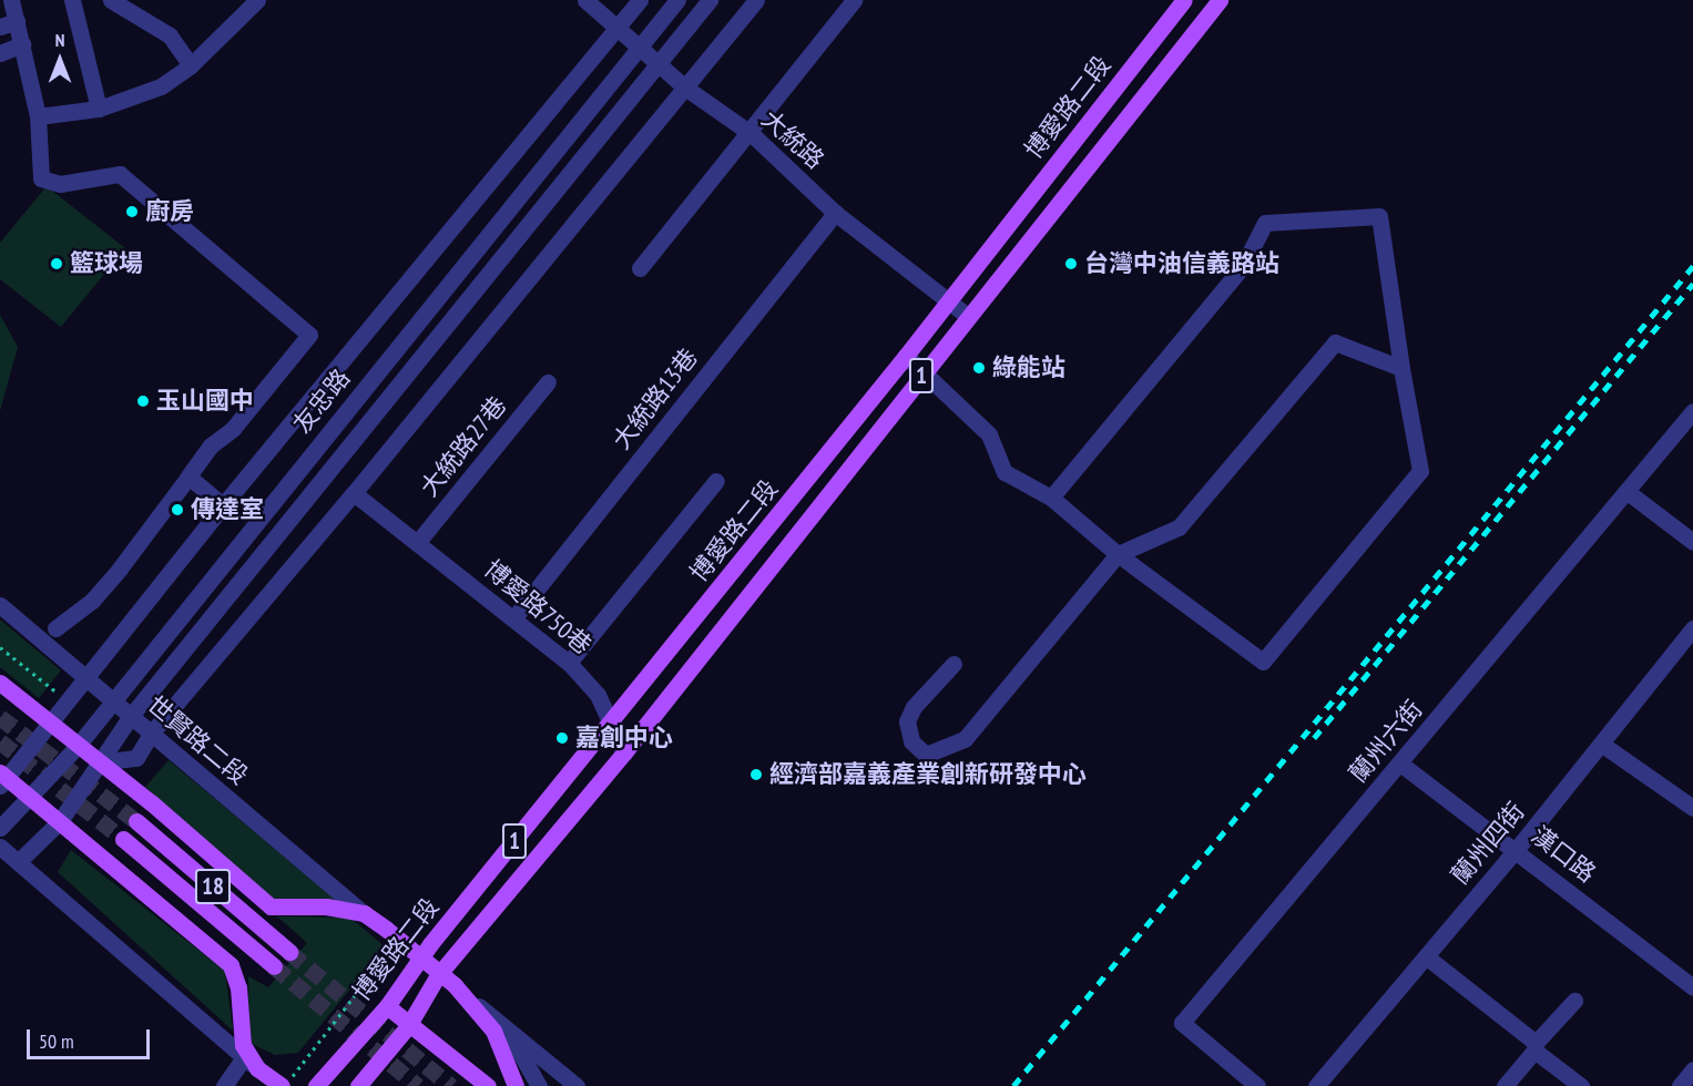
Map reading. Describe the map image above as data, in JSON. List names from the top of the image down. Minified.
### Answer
{"streets":{"main road":["博愛路二段","1","18"],"street":["大統路","大統路13巷","友忠路","大統路27巷","博愛路750巷","世賢路二段","蘭州六街","蘭州四街","漢口路"]},"crossings":[["博愛路二段","大統路"],["博愛路二段","博愛路750巷"],["大統路","大統路13巷"],["大統路","友忠路"],["大統路13巷","博愛路750巷"],["友忠路","世賢路二段"],["友忠路","18"],["大統路27巷","博愛路750巷"],["世賢路二段","18"],["蘭州六街","漢口路"],["蘭州四街","漢口路"]],"places":["廚房","籃球場","台灣中油信義路站","綠能站","玉山國中","傳達室","嘉創中心","經濟部嘉義產業創新研發中心"],"scale_bar":"50 m","north":"top"}
